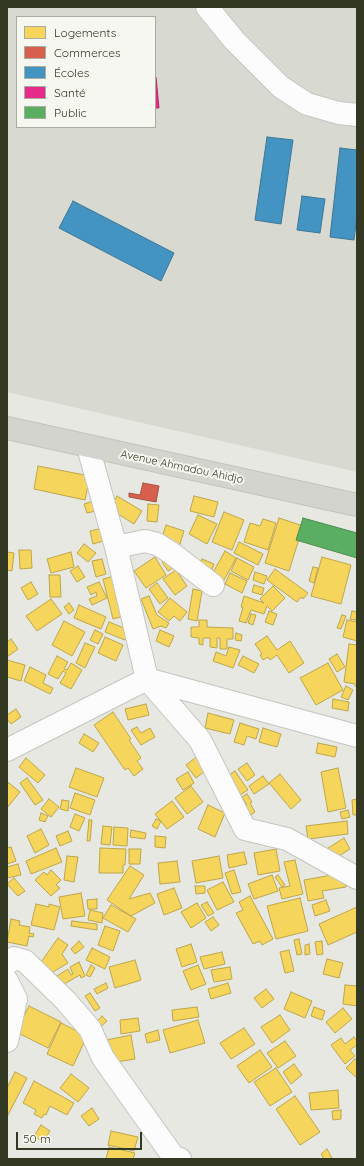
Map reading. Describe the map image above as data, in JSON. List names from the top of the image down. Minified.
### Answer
{"streets":{"main road":["Avenue Ahmadou Ahidjo"]},"legend":["Logements","Commerces","Écoles","Santé","Public"],"scale_bar":"50 m"}
